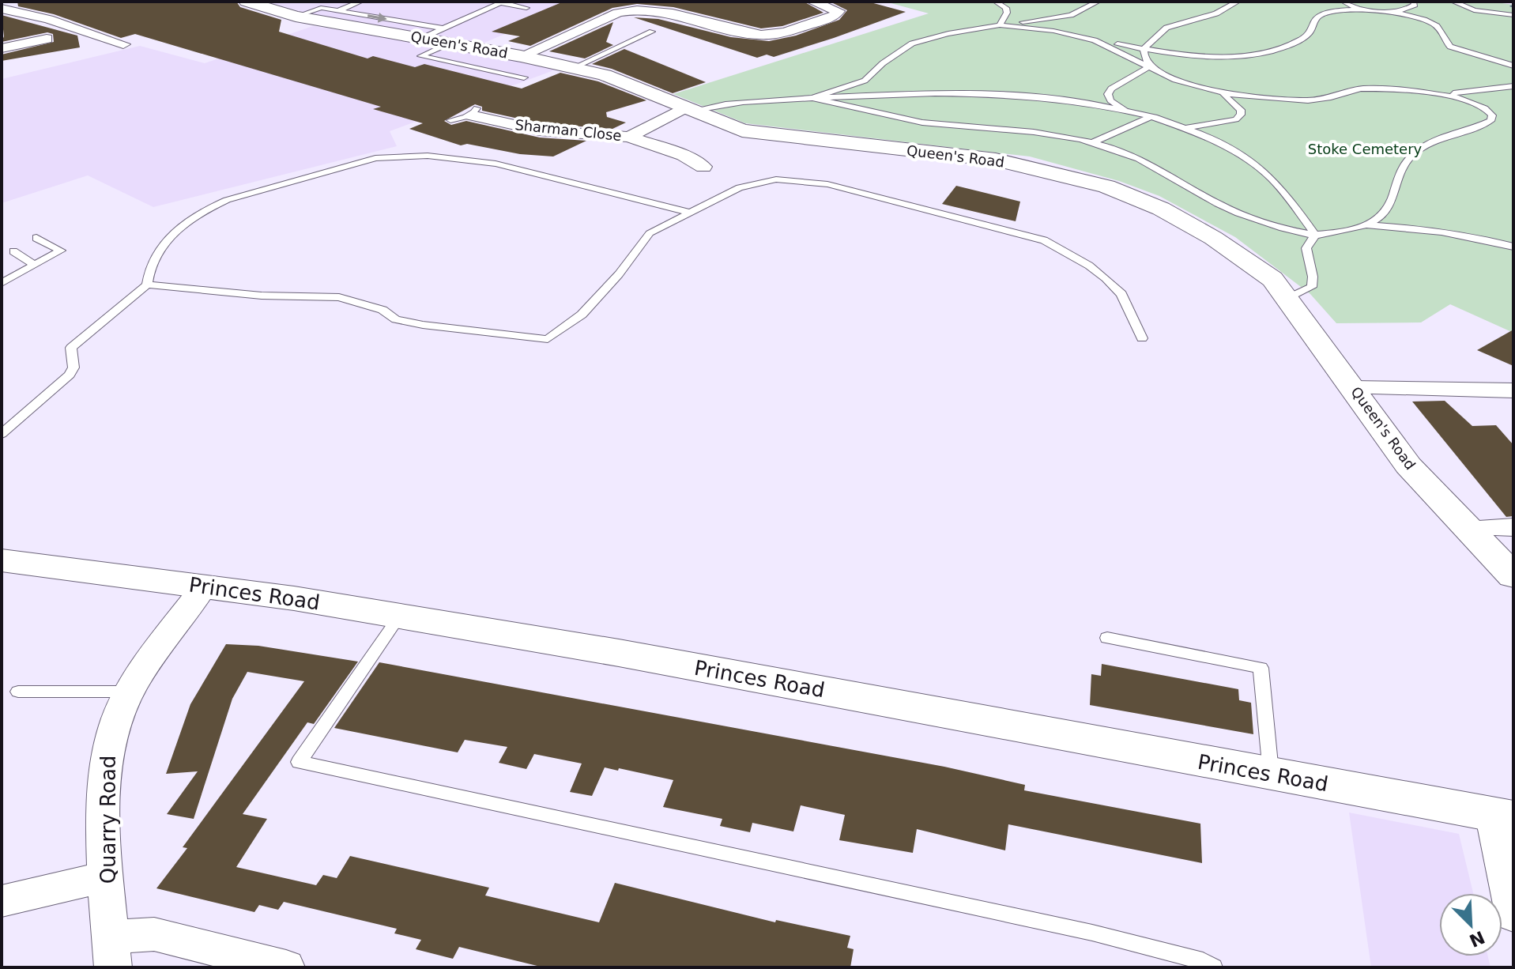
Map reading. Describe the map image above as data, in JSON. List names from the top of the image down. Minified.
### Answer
{"streets":{"street":["Queen's Road","Sharman Close","Princes Road","Quarry Road"]},"crossings":[["Queen's Road","Sharman Close"],["Princes Road","Quarry Road"]],"parks":["Stoke Cemetery"],"north":"bottom right"}
